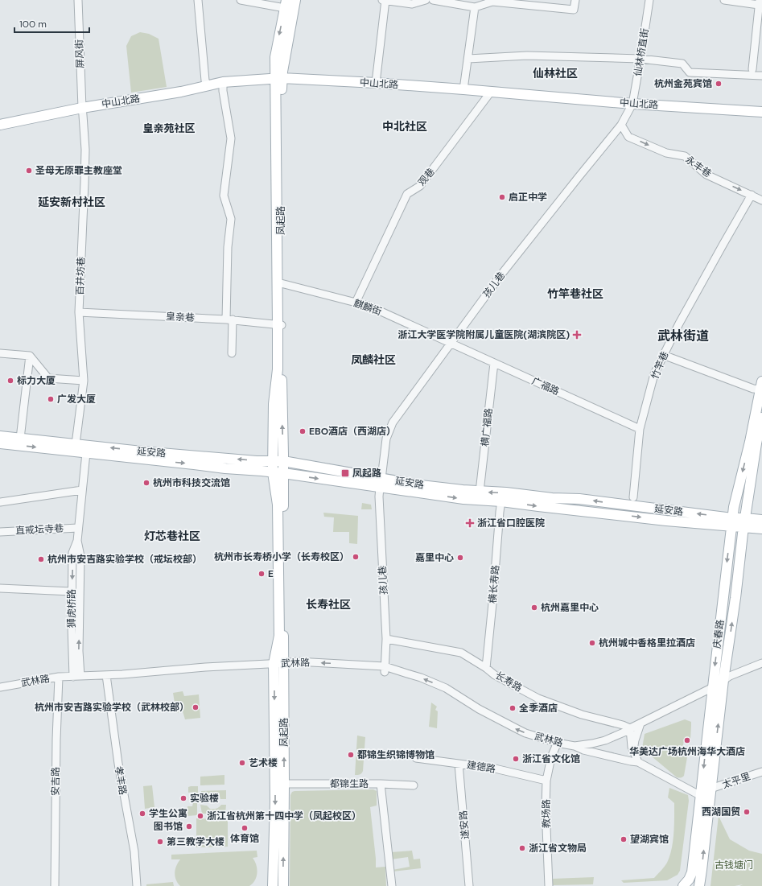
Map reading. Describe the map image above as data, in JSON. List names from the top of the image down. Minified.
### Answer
{"streets":{"main road":["中山北路","凤起路","延安路","庆春路"],"street":["仙林桥直街","屏风街","永丰巷","观巷","百井坊巷","孩儿巷","麒麟街","皇亲巷","竹竿巷","广福路","横广福路","直戒坛寺巷","横长寿路","狮虎桥路","武林路","长寿路","建德路","孝丰路","太平里","安吉路","都锦生路","教场路","遂安路"]},"crossings":[["仙林桥直街","中山北路"],["仙林桥直街","孩儿巷"],["屏风街","中山北路"],["屏风街","百井坊巷"],["中山北路","观巷"],["中山北路","凤起路"],["中山北路","百井坊巷"],["中山北路","孩儿巷"],["永丰巷","孩儿巷"],["永丰巷","竹竿巷"],["观巷","麒麟街"],["凤起路","麒麟街"],["凤起路","皇亲巷"],["凤起路","延安路"],["凤起路","武林路"],["凤起路","都锦生路"],["百井坊巷","皇亲巷"],["百井坊巷","延安路"],["孩儿巷","麒麟街"],["孩儿巷","广福路"],["孩儿巷","延安路"],["孩儿巷","武林路"],["孩儿巷","长寿路"],["麒麟街","广福路"],["竹竿巷","广福路"],["广福路","横广福路"],["横广福路","延安路"],["延安路","横长寿路"],["延安路","狮虎桥路"],["延安路","庆春路"],["直戒坛寺巷","狮虎桥路"],["横长寿路","长寿路"],["狮虎桥路","武林路"],["庆春路","武林路"],["庆春路","太平里"],["武林路","长寿路"],["武林路","孝丰路"],["武林路","安吉路"],["武林路","教场路"],["建德路","教场路"],["建德路","遂安路"]],"one_way":["永丰巷"],"districts":["仙林社区","中北社区","皇亲苑社区","延安新村社区","竹竿巷社区","武林街道","凤麟社区","灯芯巷社区","长寿社区"],"parks":["古钱塘门"],"places":{"other":["杭州金苑宾馆","圣母无原罪主教座堂","启正中学","标力大厦","广发大厦","EBO酒店（西湖店）","杭州市科技交流馆","杭州市长寿桥小学（长寿校区）","嘉里中心","杭州市安吉路实验学校（戒坛校部）","E","杭州嘉里中心","杭州城中香格里拉酒店","杭州市安吉路实验学校（武林校部）","全季酒店","华美达广场杭州海华大酒店","都锦生织锦博物馆","浙江省文化馆","艺术楼","实验楼","西湖国贸","学生公寓","浙江省杭州第十四中学（凤起校区）","图书馆","体育馆","望湖宾馆","第三教学大楼","浙江省文物局"],"health":["浙江大学医学院附属儿童医院(湖滨院区)","浙江省口腔医院"],"transit":["凤起路"]},"scale_bar":"100 m"}
